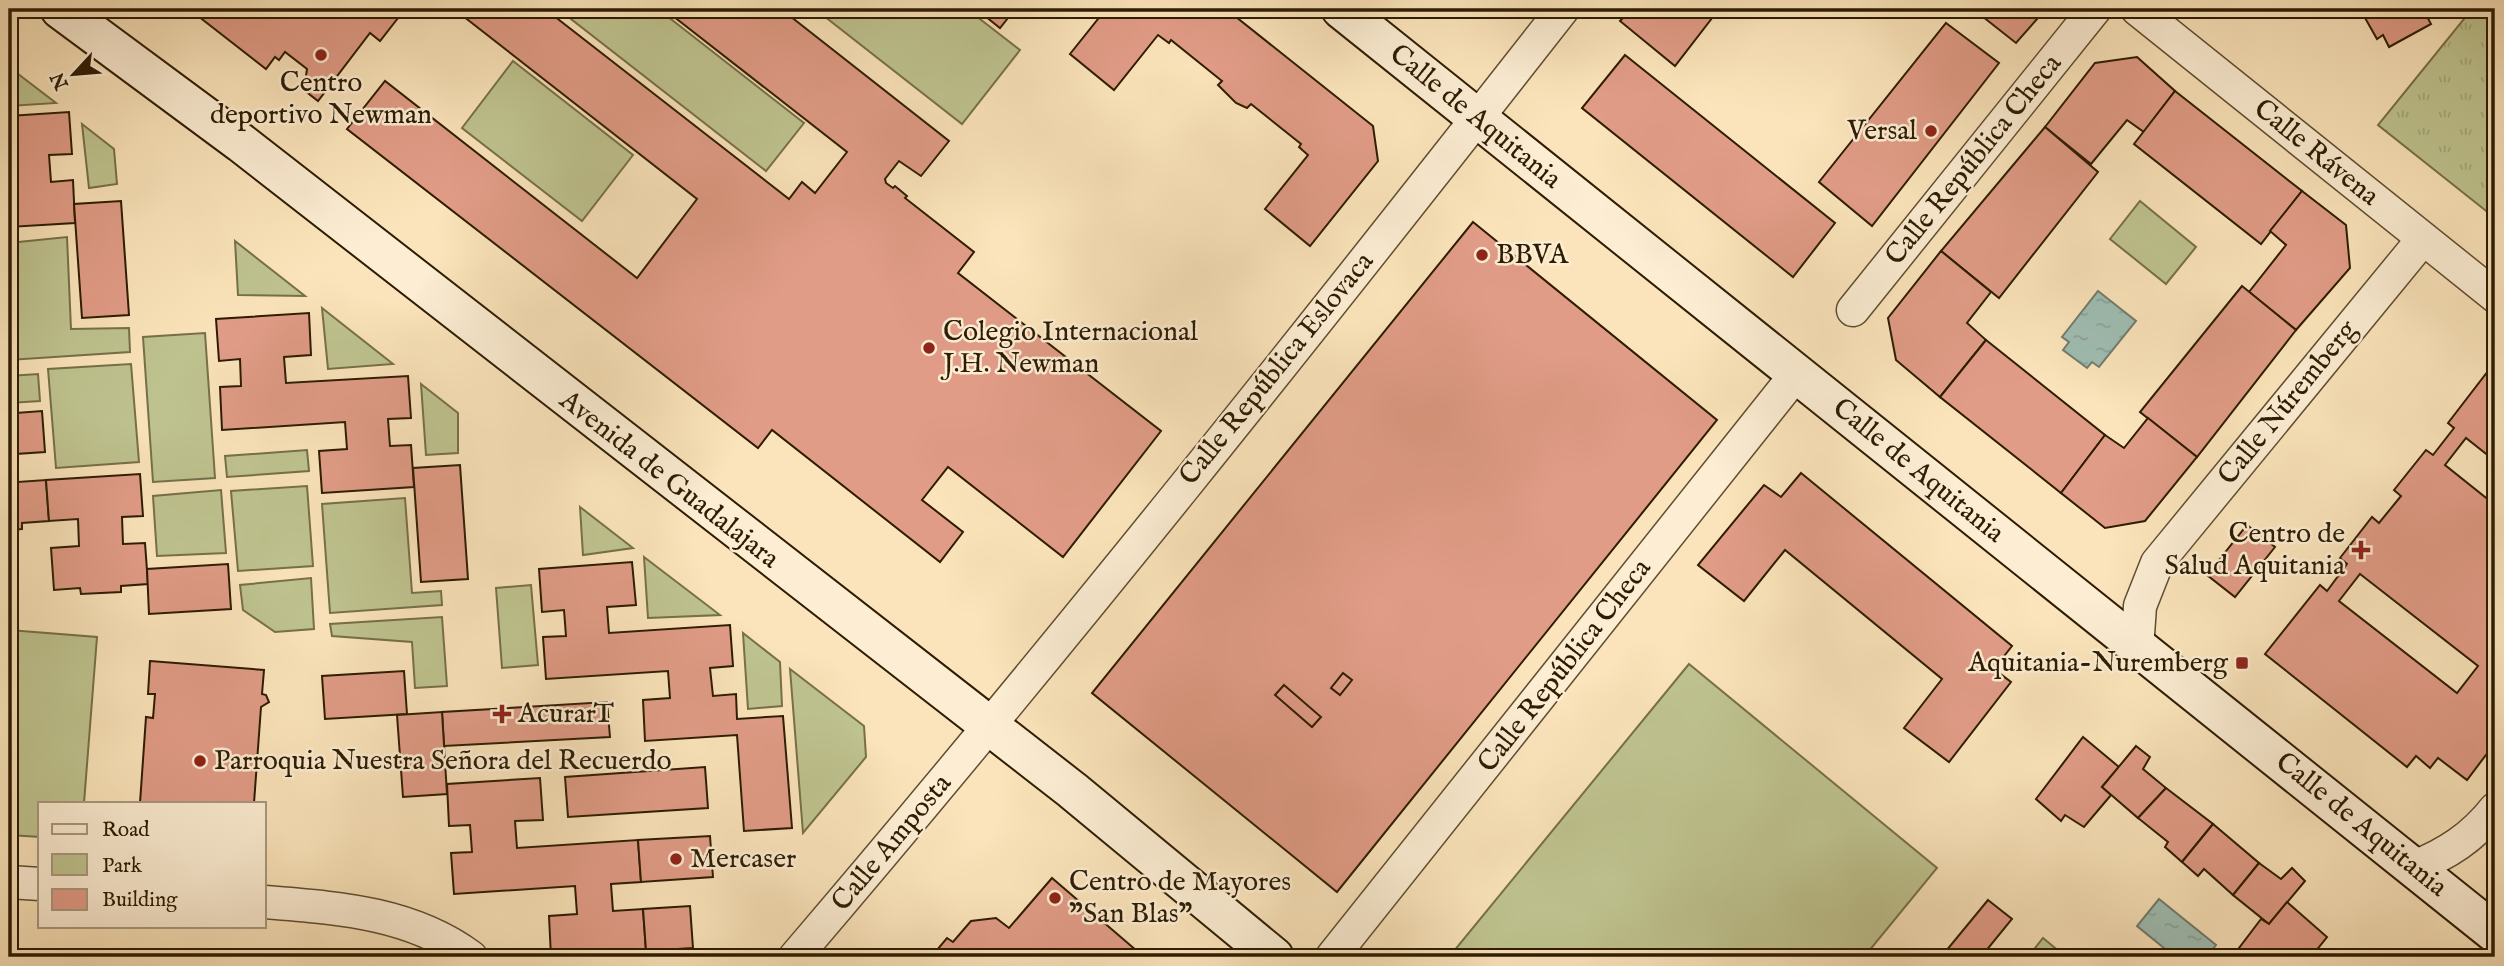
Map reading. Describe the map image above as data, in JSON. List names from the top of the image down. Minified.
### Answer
{"streets":{"street":["Calle de Aquitania","Calle Rávena","Calle República Checa","Calle República Eslovaca","Calle Núremberg","Avenida de Guadalajara","Calle Amposta"]},"crossings":[["Calle de Aquitania","Calle República Checa"],["Calle de Aquitania","Calle República Eslovaca"],["Calle de Aquitania","Calle Núremberg"],["Calle Rávena","Calle Núremberg"],["Calle República Eslovaca","Avenida de Guadalajara"],["Calle República Eslovaca","Calle Amposta"],["Avenida de Guadalajara","Calle Amposta"]],"places":{"other":["Centro deportivo Newman","Versal","BBVA","Colegio Internacional J.H. Newman","Parroquia Nuestra Señora del Recuerdo","Mercaser","Centro de Mayores \"San Blas\""],"health":["Centro de Salud Aquitania","AcurarT"],"transit":["Aquitania-Nuremberg"]},"legend":["Road","Park","Building"],"north":"bottom left"}
